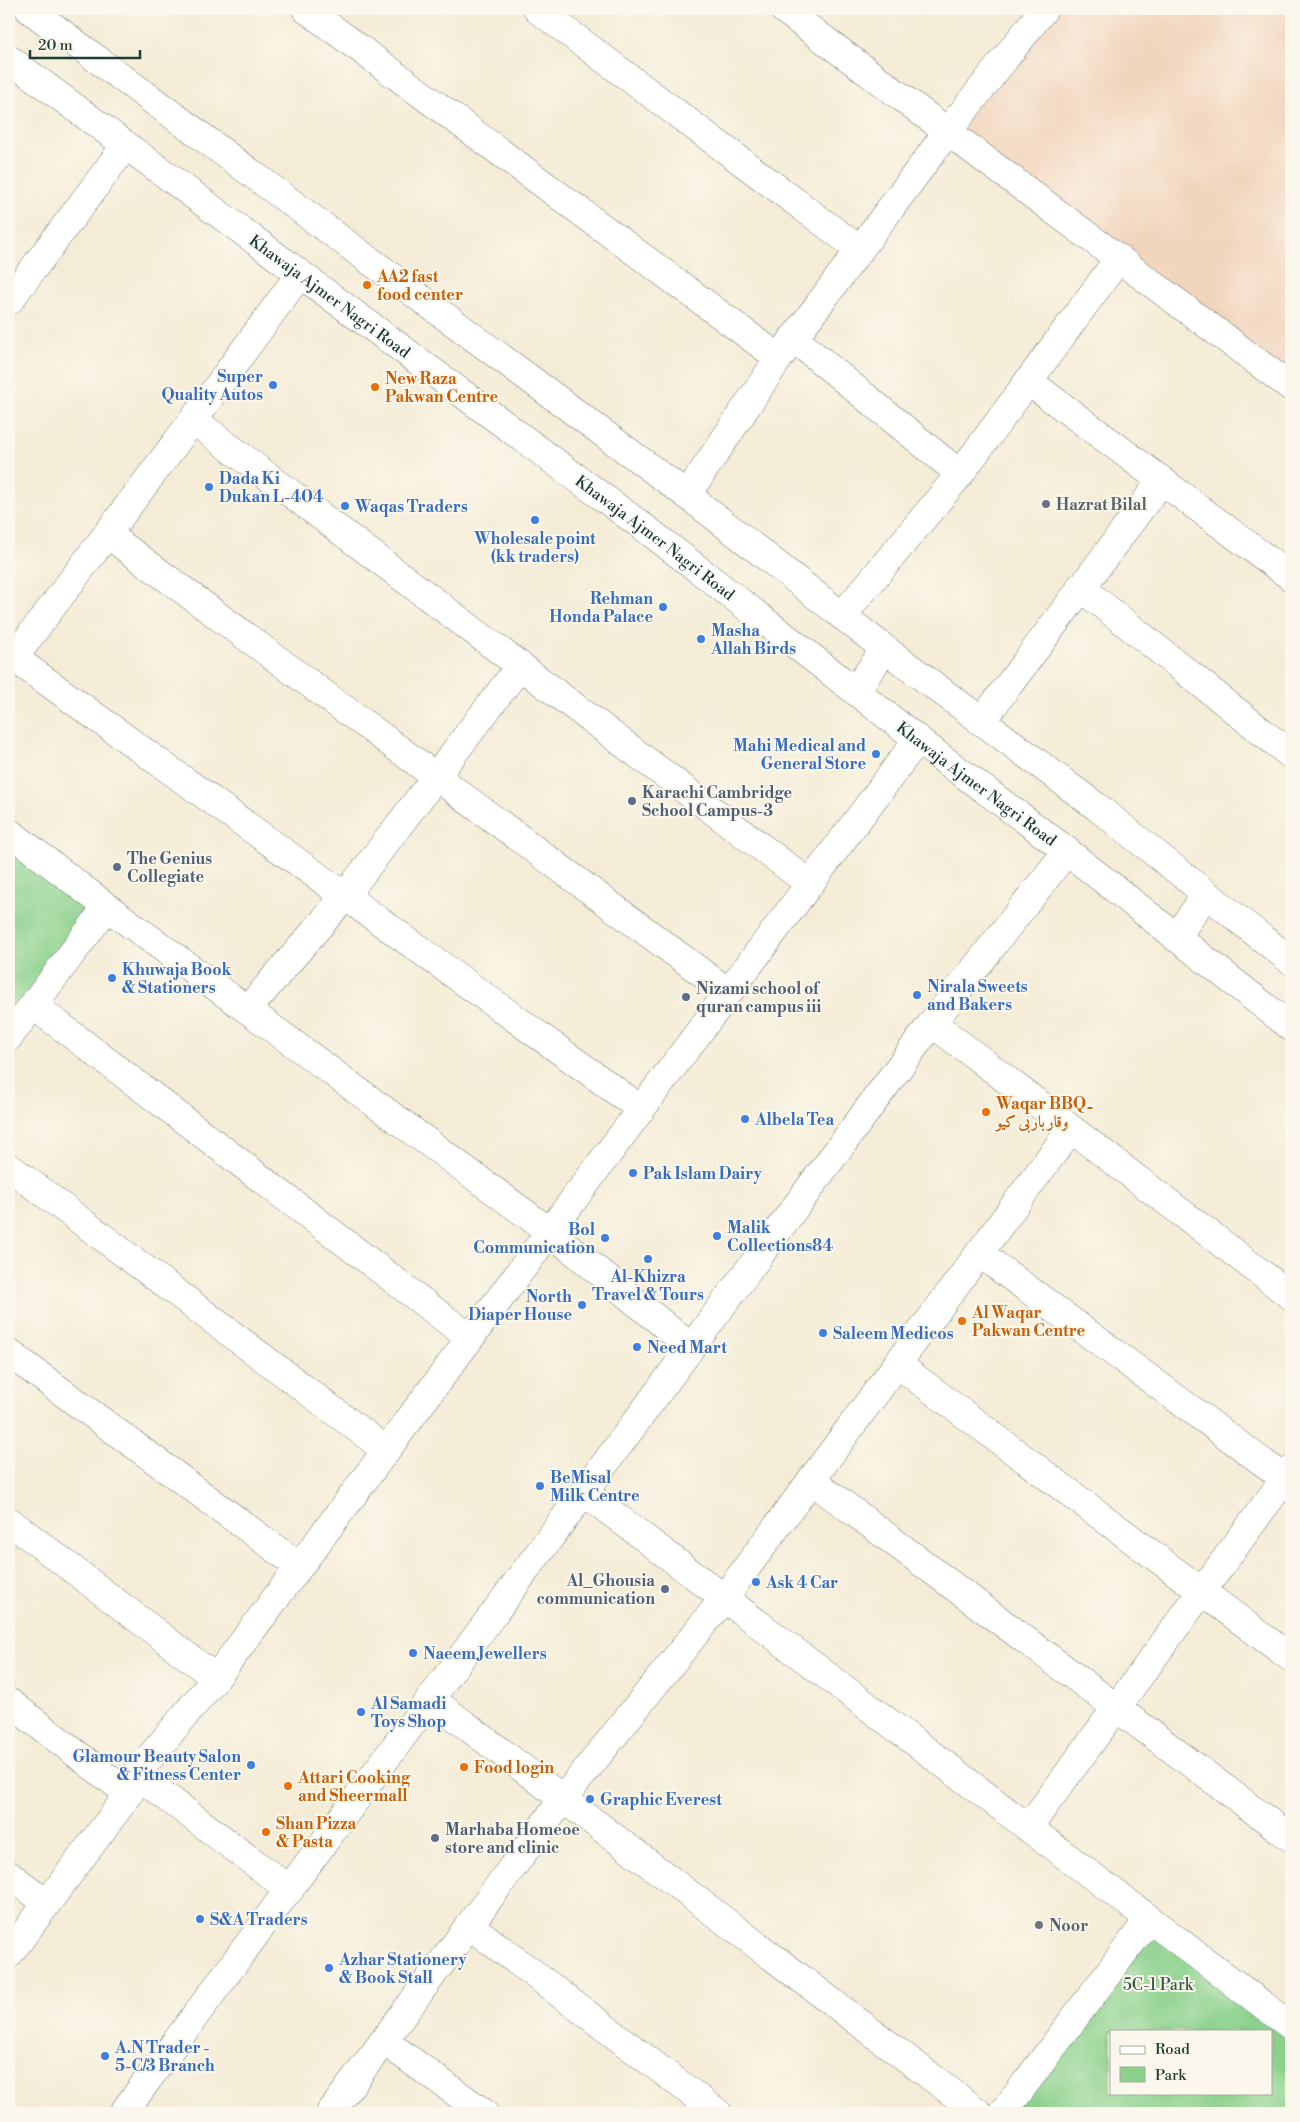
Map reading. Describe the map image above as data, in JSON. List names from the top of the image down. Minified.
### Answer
{"streets":{"street":["Khawaja Ajmer Nagri Road"]},"parks":["5C-1 Park"],"places":["AA2 fast food center","Super Quality Autos","New Raza Pakwan Centre","Dada Ki Dukan L-404","Hazrat Bilal","Waqas Traders","Wholesale point (kk traders)","Rehman Honda Palace","Masha Allah Birds","Mahi Medical and General Store","Karachi Cambridge School Campus-3","The Genius Collegiate","Khuwaja Book & Stationers","Nirala Sweets and Bakers","Nizami school of quran campus iii","Waqar BBQ۔ وقار باربی کیو","Albela Tea","Pak Islam Dairy","Malik Collections84","Bol Communication","Al-Khizra Travel & Tours","North Diaper House","Al Waqar Pakwan Centre","Saleem Medicos","Need Mart","BeMisal Milk Centre","Ask 4 Car","Al_Ghousia communication","Naeem Jewellers","Al Samadi Toys Shop","Glamour Beauty Salon & Fitness Center","Food login","Attari Cooking and Sheermall","Graphic Everest","Shan Pizza & Pasta","Marhaba Homeoe store and clinic","S&A Traders","Noor","Azhar Stationery & Book Stall","A.N Trader - 5-C/3 Branch"],"legend":["Road","Park"],"scale_bar":"20 m"}
